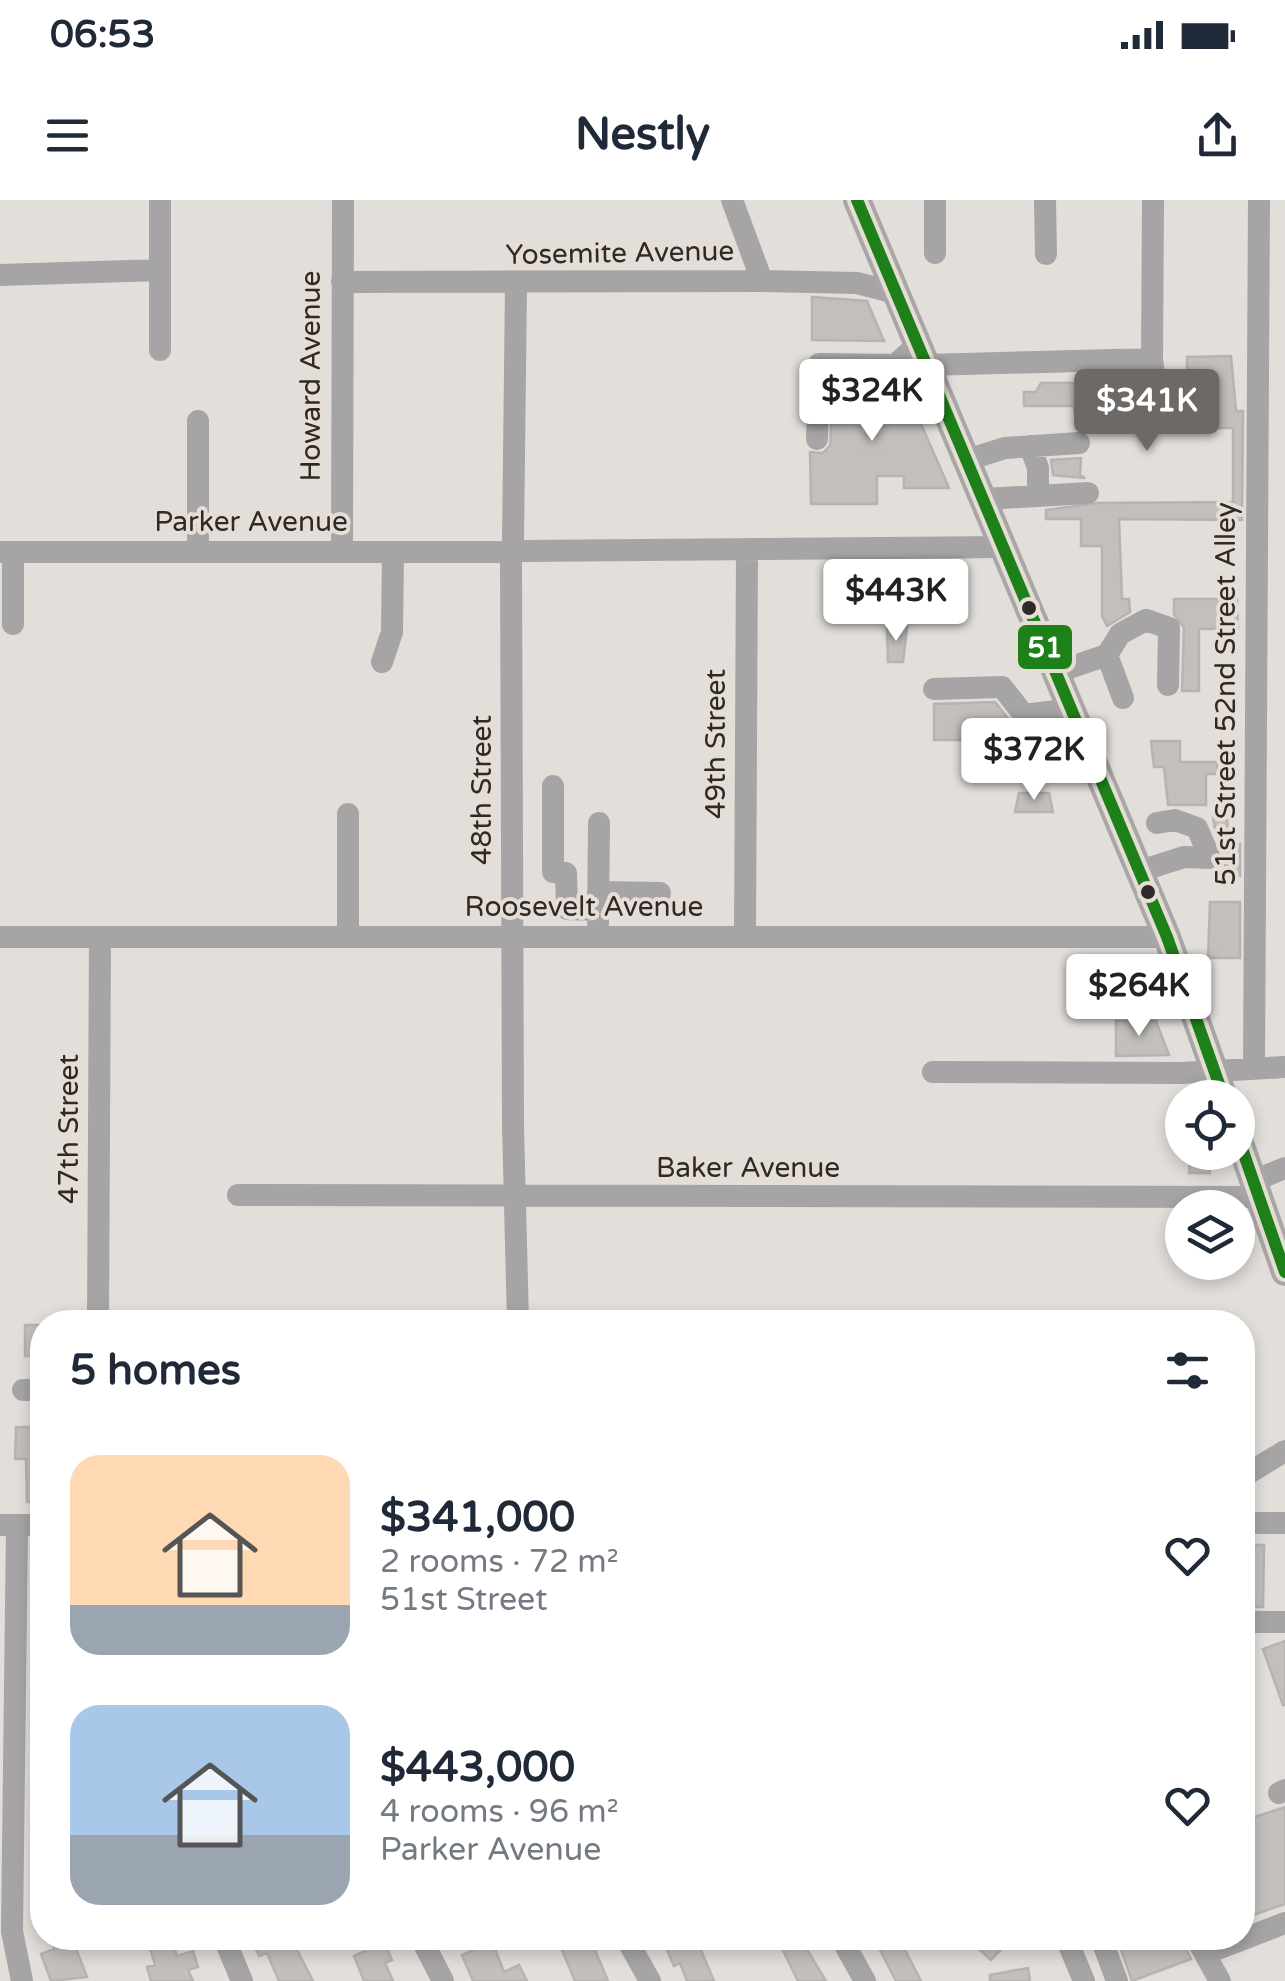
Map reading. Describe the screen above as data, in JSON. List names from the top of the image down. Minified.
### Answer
{"streets":{"street":["Yosemite Avenue","Howard Avenue","Parker Avenue","51st Street 52nd Street Alley","49th Street","48th Street","Roosevelt Avenue","47th Street","Baker Avenue"]},"crossings":[["Yosemite Avenue","Howard Avenue"],["Yosemite Avenue","48th Street"],["Howard Avenue","Parker Avenue"],["Parker Avenue","49th Street"],["Parker Avenue","48th Street"],["49th Street","Roosevelt Avenue"],["48th Street","Roosevelt Avenue"],["48th Street","Baker Avenue"],["Roosevelt Avenue","47th Street"]],"lines":["transit line 51"],"page":{"status":"06:53","header":"Nestly","price":["$324K","$341K","$443K","$372K","$264K"],"heading":"5 homes","list":[{"name":"$341,000","note":"2 rooms · 72 m² · 51st Street"},{"name":"$443,000","note":"4 rooms · 96 m² · Parker Avenue"}]}}
